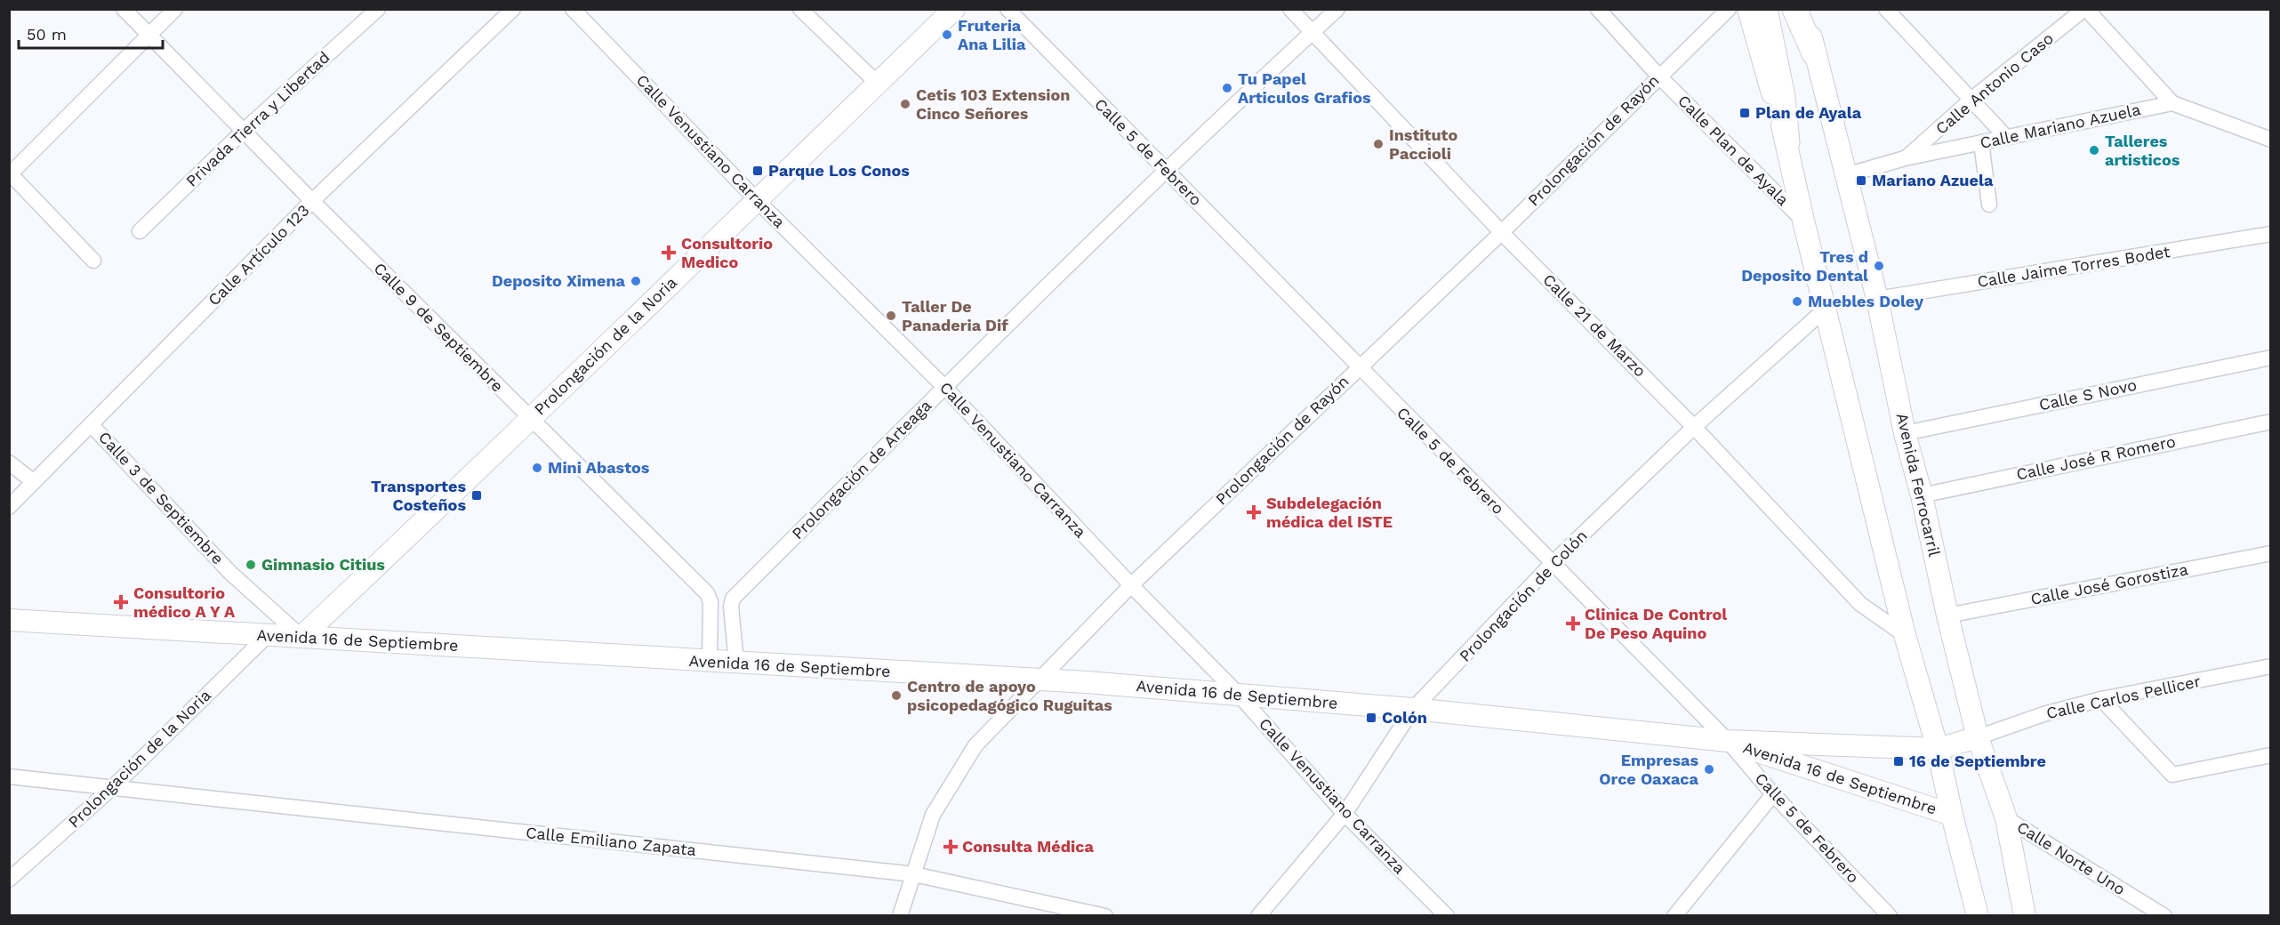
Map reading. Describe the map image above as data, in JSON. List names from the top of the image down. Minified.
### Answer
{"streets":{"main road":["Prolongación de la Noria","Avenida Ferrocarril","Avenida 16 de Septiembre"],"street":["Calle Antonio Caso","Privada Tierra y Libertad","Calle Mariano Azuela","Prolongación de Rayón","Calle Plan de Ayala","Calle Venustiano Carranza","Calle 5 de Febrero","Calle Artículo 123","Calle Jaime Torres Bodet","Calle 21 de Marzo","Calle 9 de Septiembre","Calle S Novo","Calle José R Romero","Prolongación de Arteaga","Calle 3 de Septiembre","Calle José Gorostiza","Prolongación de Colón","Calle Carlos Pellicer","Calle Emiliano Zapata","Calle Norte Uno"]},"crossings":[["Calle Antonio Caso","Calle Mariano Azuela"],["Privada Tierra y Libertad","Calle 9 de Septiembre"],["Calle Mariano Azuela","Avenida Ferrocarril"],["Prolongación de Rayón","Calle Plan de Ayala"],["Prolongación de Rayón","Calle Venustiano Carranza"],["Prolongación de Rayón","Calle 5 de Febrero"],["Prolongación de Rayón","Calle 21 de Marzo"],["Prolongación de Rayón","Avenida 16 de Septiembre"],["Prolongación de Rayón","Calle Emiliano Zapata"],["Calle Venustiano Carranza","Prolongación de la Noria"],["Calle Venustiano Carranza","Prolongación de Arteaga"],["Calle Venustiano Carranza","Prolongación de Colón"],["Calle Venustiano Carranza","Avenida 16 de Septiembre"],["Calle 5 de Febrero","Prolongación de Arteaga"],["Calle 5 de Febrero","Prolongación de Colón"],["Calle 5 de Febrero","Avenida 16 de Septiembre"],["Calle Artículo 123","Calle 9 de Septiembre"],["Calle Artículo 123","Calle 3 de Septiembre"],["Calle Jaime Torres Bodet","Avenida Ferrocarril"],["Calle 21 de Marzo","Prolongación de Arteaga"],["Calle 21 de Marzo","Prolongación de Colón"],["Calle 9 de Septiembre","Prolongación de la Noria"],["Calle 9 de Septiembre","Avenida 16 de Septiembre"],["Prolongación de la Noria","Calle 3 de Septiembre"],["Prolongación de la Noria","Avenida 16 de Septiembre"],["Prolongación de la Noria","Calle Emiliano Zapata"],["Calle S Novo","Avenida Ferrocarril"],["Calle José R Romero","Avenida Ferrocarril"],["Prolongación de Arteaga","Avenida 16 de Septiembre"],["Avenida Ferrocarril","Calle José Gorostiza"],["Avenida Ferrocarril","Avenida 16 de Septiembre"],["Avenida Ferrocarril","Calle Carlos Pellicer"],["Avenida Ferrocarril","Calle Norte Uno"],["Calle 3 de Septiembre","Avenida 16 de Septiembre"],["Prolongación de Colón","Avenida 16 de Septiembre"],["Avenida 16 de Septiembre","Calle Carlos Pellicer"]],"places":{"other":["Fruteria Ana Lilia","Tu Papel Articulos Grafios","Cetis 103 Extension Cinco Señores","Instituto Paccioli","Talleres artisticos","Tres d Deposito Dental","Deposito Ximena","Muebles Doley","Taller De Panaderia Dif","Mini Abastos","Gimnasio Citius","Centro de apoyo psicopedagógico Ruguitas","Empresas Orce Oaxaca"],"transit":["Plan de Ayala","Parque Los Conos","Mariano Azuela","Transportes Costeños","Colón","16 de Septiembre"],"health":["Consultorio Medico","Subdelegación médica del ISTE","Consultorio médico A Y A","Clinica De Control De Peso Aquino","Consulta Médica"]},"scale_bar":"50 m"}
